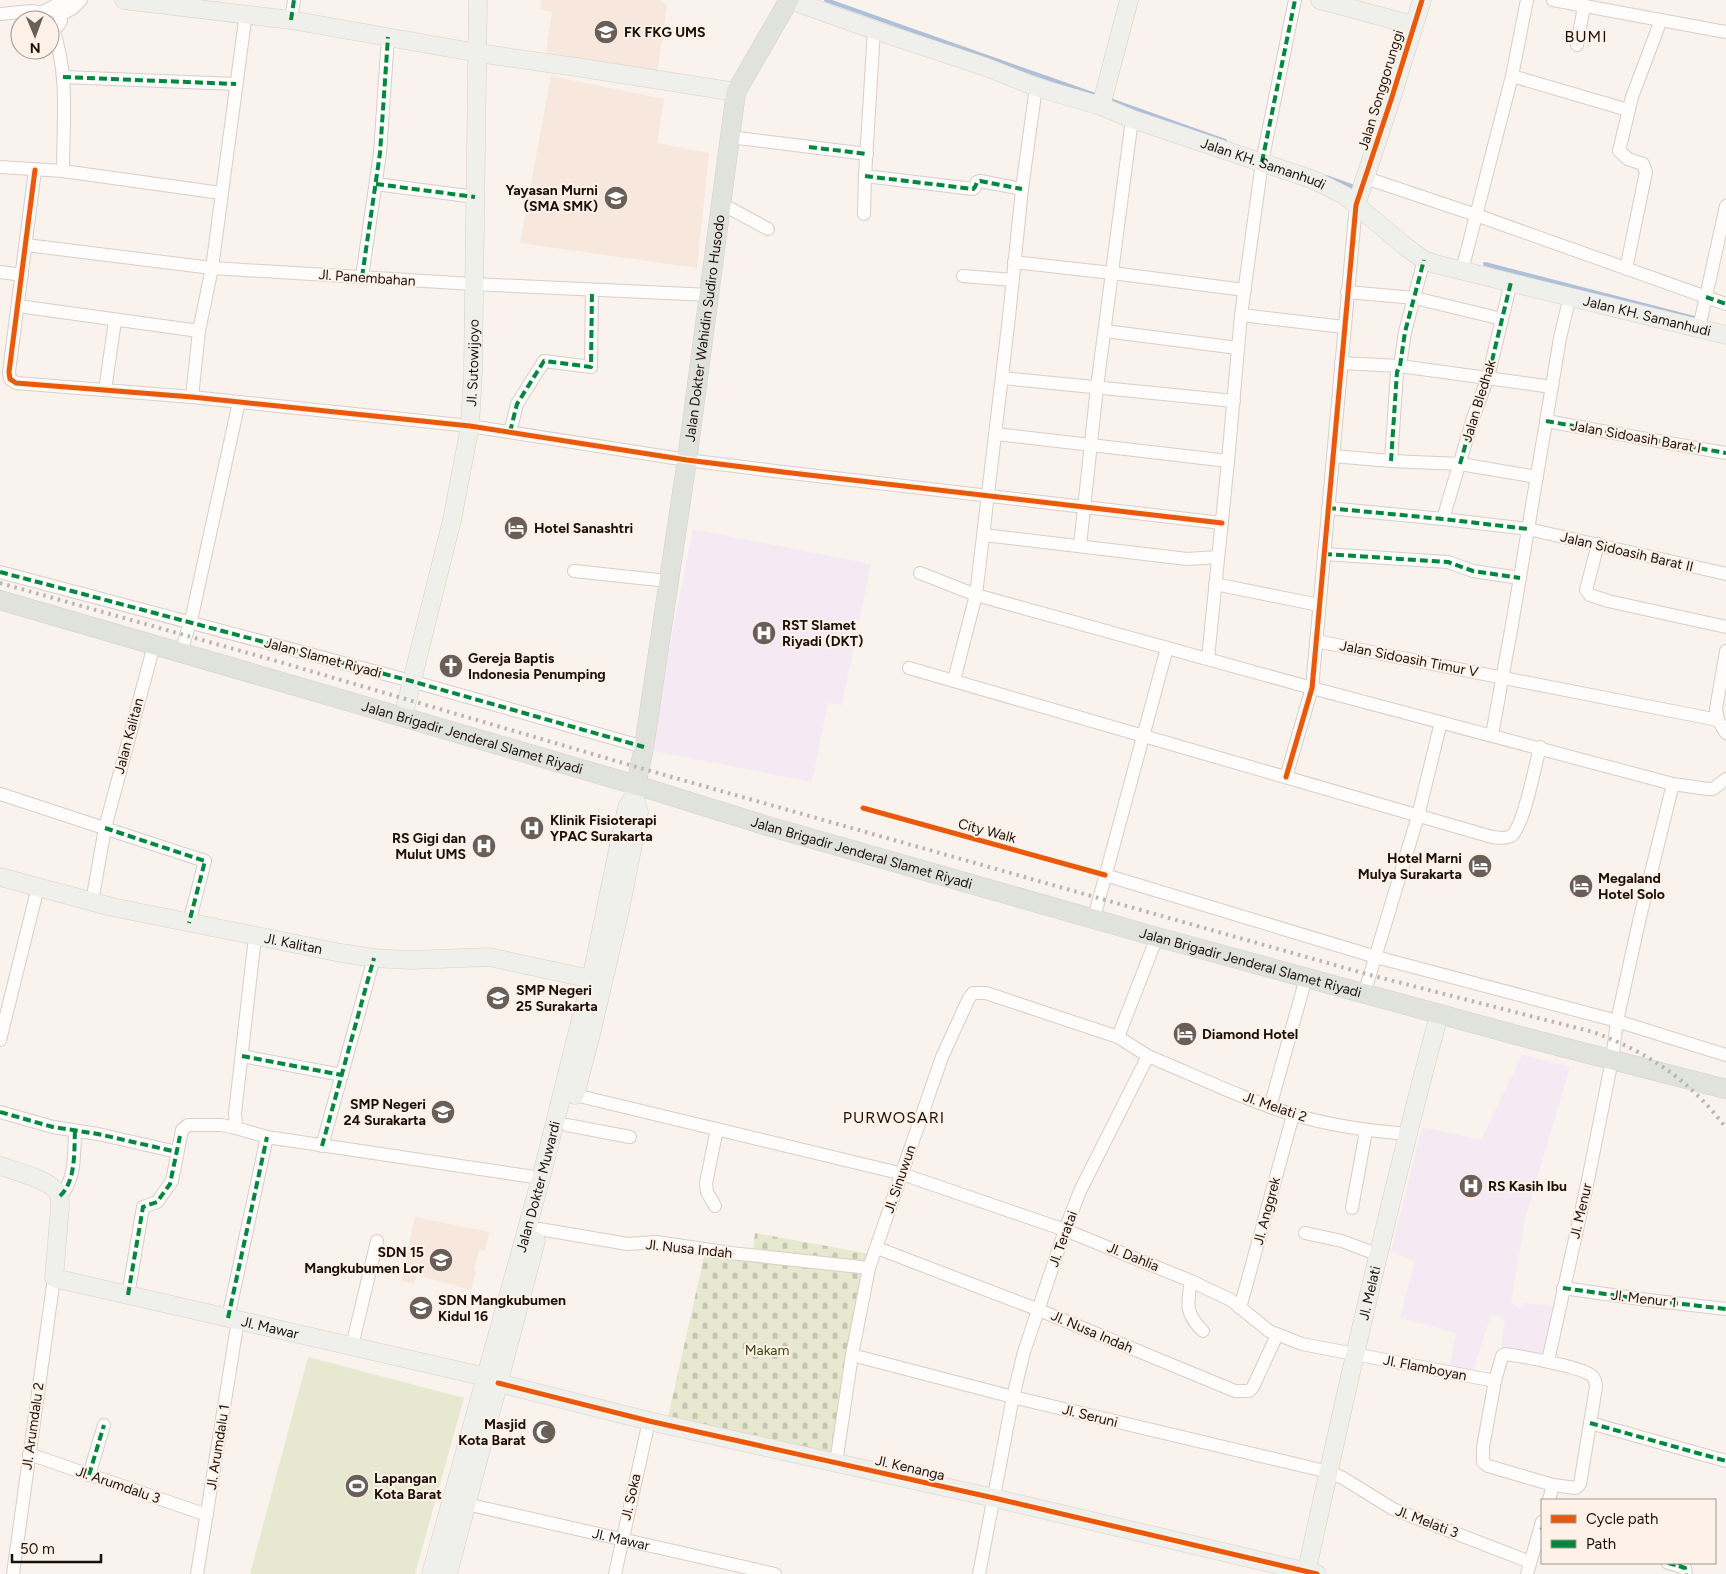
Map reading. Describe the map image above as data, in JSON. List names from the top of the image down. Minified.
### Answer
{"streets":{"main road":["Jalan Songgorunggi","Jalan KH. Samanhudi","Jalan Dokter Wahidin Sudiro Husodo","Jl. Sutowijoyo","Jalan Brigadir Jenderal Slamet Riyadi","Jl. Kalitan","Jalan Dokter Muwardi","Jl. Melati","Jl. Mawar","Jl. Kenanga"],"street":["Jl. Panembahan","Jalan Bledhak","Jalan Sidoasih Barat I","Jalan Sidoasih Barat II","Jalan Slamet Riyadi","Jalan Sidoasih Timur V","Jalan Kalitan","Jl. Melati 2","Jl. Sinuwun","Jl. Anggrek","Jl. Menur","Jl. Teratai","Jl. Nusa Indah","Jl. Dahlia","Jl. Menur 1","Jl. Flamboyan","Jl. Seruni","Jl. Arumdalu 2","Jl. Arumdalu 1","Jl. Arumdalu 3","Jl. Soka","Jl. Melati 3"],"cycle path":["City Walk"]},"crossings":[["Jalan Songgorunggi","Jalan KH. Samanhudi"],["Jalan KH. Samanhudi","Jalan Dokter Wahidin Sudiro Husodo"],["Jalan KH. Samanhudi","Jalan Bledhak"],["Jl. Panembahan","Jalan Dokter Wahidin Sudiro Husodo"],["Jl. Panembahan","Jl. Sutowijoyo"],["Jalan Dokter Wahidin Sudiro Husodo","Jalan Slamet Riyadi"],["Jalan Dokter Wahidin Sudiro Husodo","Jalan Brigadir Jenderal Slamet Riyadi"],["Jalan Dokter Wahidin Sudiro Husodo","Jalan Dokter Muwardi"],["Jl. Sutowijoyo","Jalan Slamet Riyadi"],["Jl. Sutowijoyo","Jalan Brigadir Jenderal Slamet Riyadi"],["Jalan Bledhak","Jalan Sidoasih Barat II"],["Jalan Kalitan","Jalan Brigadir Jenderal Slamet Riyadi"],["Jalan Kalitan","Jl. Kalitan"],["Jalan Brigadir Jenderal Slamet Riyadi","Jalan Dokter Muwardi"],["Jalan Brigadir Jenderal Slamet Riyadi","Jl. Menur"],["Jalan Brigadir Jenderal Slamet Riyadi","Jl. Melati"],["Jl. Kalitan","Jalan Dokter Muwardi"],["Jl. Melati 2","Jl. Anggrek"],["Jl. Melati 2","Jl. Teratai"],["Jl. Melati 2","Jl. Melati"],["Jl. Sinuwun","Jl. Nusa Indah"],["Jl. Sinuwun","Jl. Dahlia"],["Jl. Sinuwun","Jl. Seruni"],["Jl. Sinuwun","Jl. Kenanga"],["Jalan Dokter Muwardi","Jl. Nusa Indah"],["Jalan Dokter Muwardi","Jl. Dahlia"],["Jalan Dokter Muwardi","Jl. Mawar"],["Jalan Dokter Muwardi","Jl. Kenanga"],["Jl. Anggrek","Jl. Dahlia"],["Jl. Menur","Jl. Menur 1"],["Jl. Teratai","Jl. Nusa Indah"],["Jl. Teratai","Jl. Dahlia"],["Jl. Teratai","Jl. Seruni"],["Jl. Teratai","Jl. Kenanga"],["Jl. Nusa Indah","Jl. Dahlia"],["Jl. Dahlia","Jl. Melati"],["Jl. Dahlia","Jl. Flamboyan"],["Jl. Melati","Jl. Flamboyan"],["Jl. Melati","Jl. Seruni"],["Jl. Melati","Jl. Kenanga"],["Jl. Melati","Jl. Melati 3"],["Jl. Mawar","Jl. Arumdalu 2"],["Jl. Mawar","Jl. Arumdalu 1"],["Jl. Mawar","Jl. Kenanga"],["Jl. Mawar","Jl. Soka"],["Jl. Seruni","Jl. Melati 3"],["Jl. Arumdalu 2","Jl. Arumdalu 3"],["Jl. Arumdalu 1","Jl. Arumdalu 3"],["Jl. Kenanga","Jl. Soka"]],"districts":["BUMI","PURWOSARI"],"parks":["Makam"],"places":{"school or university":["FK FKG UMS","Yayasan Murni (SMA SMK)","SMP Negeri 25 Surakarta","SMP Negeri 24 Surakarta","SDN 15 Mangkubumen Lor","SDN Mangkubumen Kidul 16"],"hotel":["Hotel Sanashtri","Hotel Marni Mulya Surakarta","Megaland Hotel Solo","Diamond Hotel"],"hospital":["RST Slamet Riyadi (DKT)","Klinik Fisioterapi YPAC Surakarta","RS Gigi dan Mulut UMS","RS Kasih Ibu"],"church":["Gereja Baptis Indonesia Penumping"],"mosque":["Masjid Kota Barat"],"sports":["Lapangan Kota Barat"]},"legend":["Cycle path","Path"],"scale_bar":"50 m","north":"bottom"}
